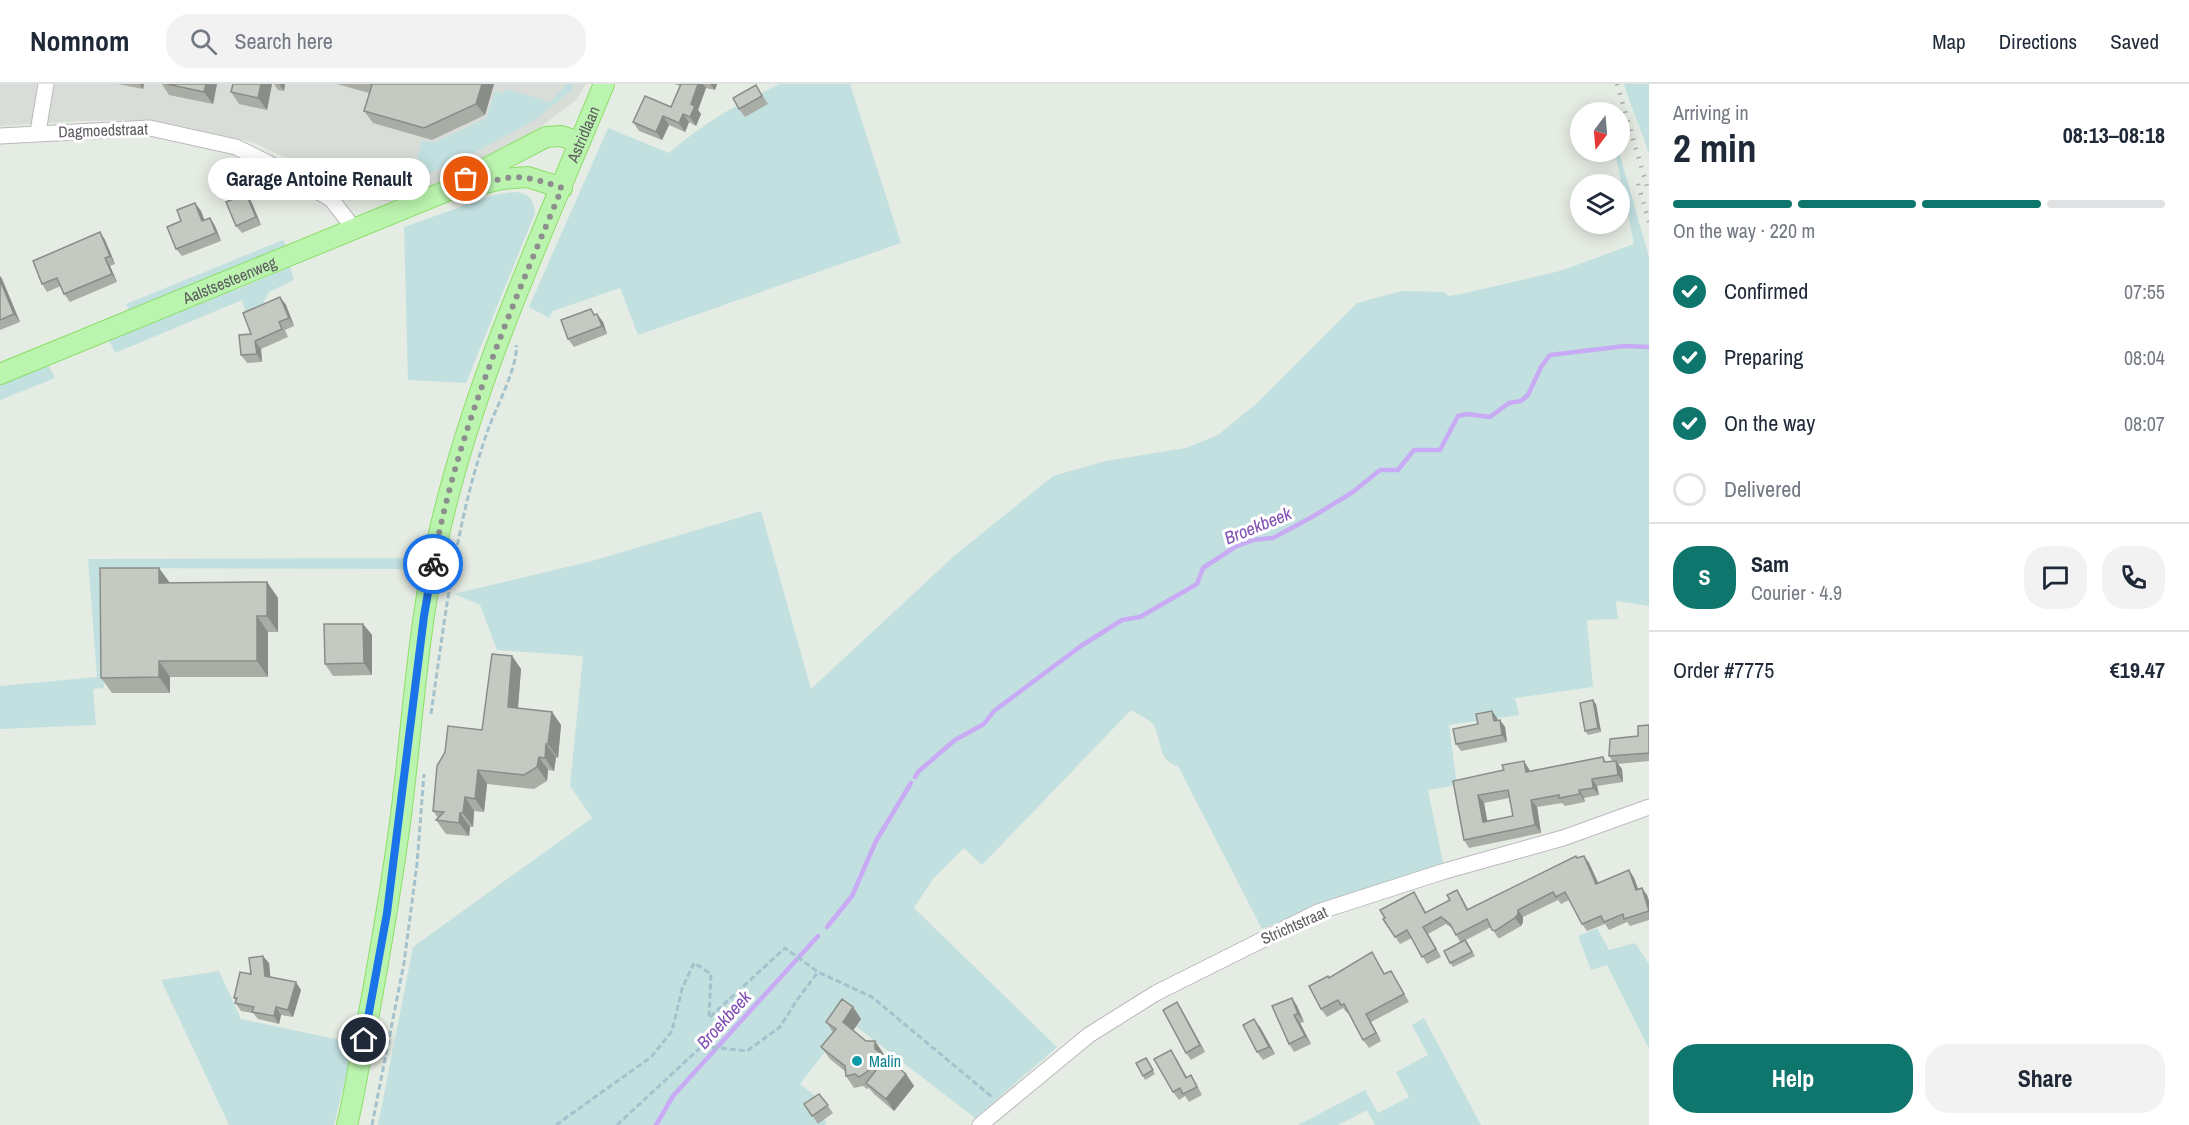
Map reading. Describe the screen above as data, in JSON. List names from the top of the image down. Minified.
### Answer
{"streets":{"main road":["Astridlaan","Aalstsesteenweg"],"street":["Dagmoedstraat","Strichtstraat"]},"crossings":[["Dagmoedstraat","Aalstsesteenweg"],["Astridlaan","Aalstsesteenweg"]],"water":["Broekbeek"],"places":["Garage Antoine Renault","Malin"],"north":"bottom","page":{"header":"Nomnom","search":"Search here","nav":["Map","Directions","Saved"],"heading":["2 min","Arriving in","08:13–08:18"],"panel":["Sam","Courier · 4.9","Order #7775","€19.47"],"bubble":"Garage Antoine Renault","bar":"On the way · 220 m","list":[["Confirmed","07:55"],["Preparing","08:04"],["On the way","08:07"],"Delivered"],"round":"S","buttons":["Help","Share"]}}
